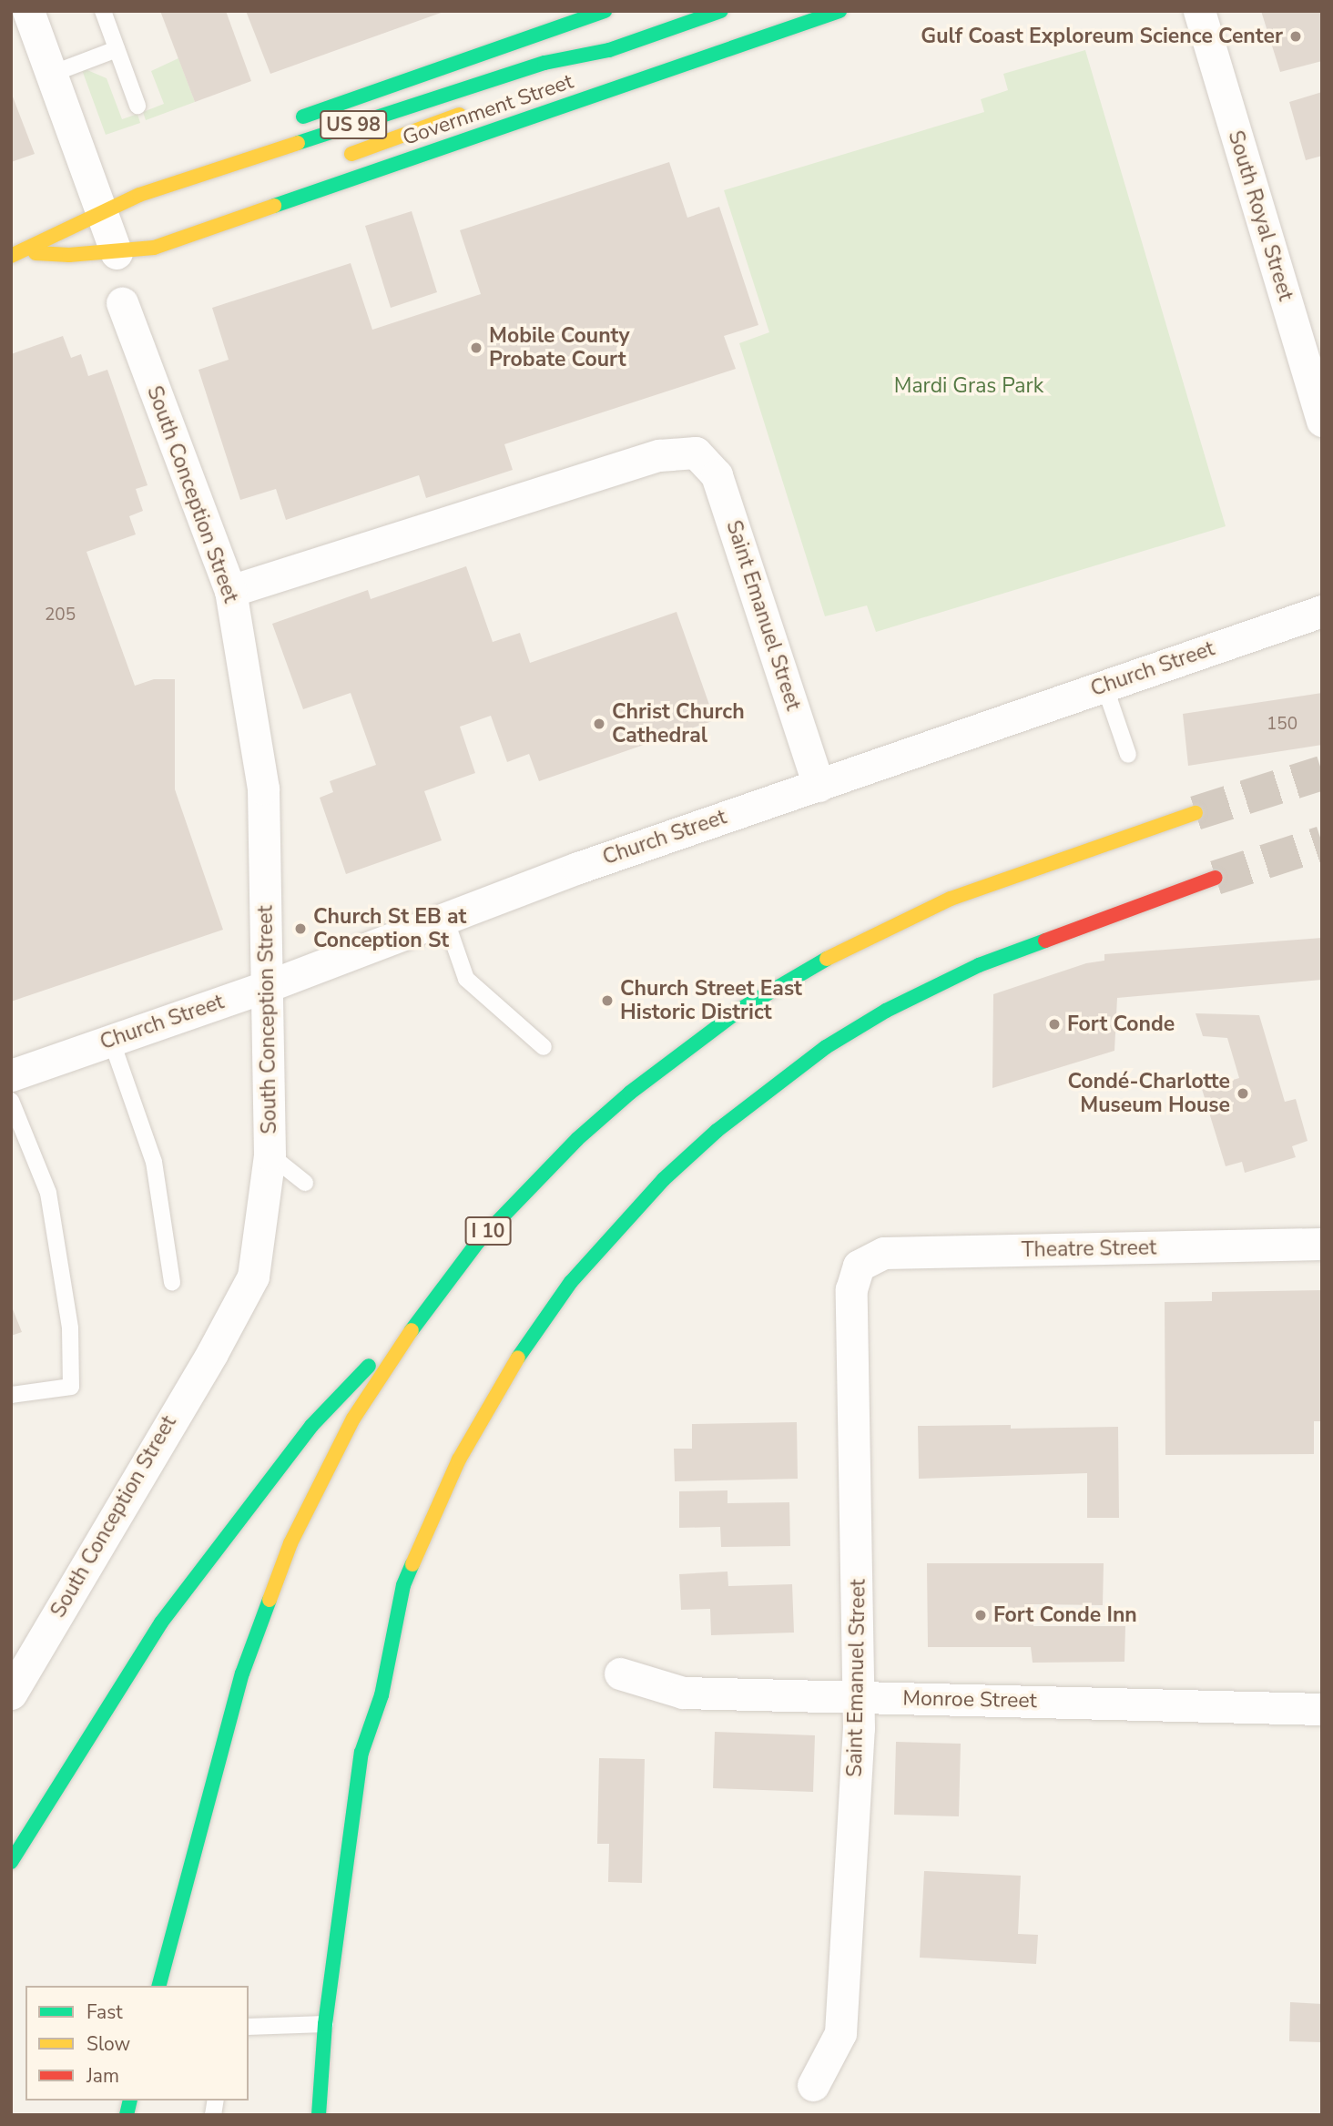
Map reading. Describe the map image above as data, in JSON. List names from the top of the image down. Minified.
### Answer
{"streets":{"main road":["Government Street","US 98","I 10"],"street":["South Royal Street","South Conception Street","Saint Emanuel Street","Church Street","Theatre Street","Monroe Street"]},"crossings":[["South Conception Street","Saint Emanuel Street"],["South Conception Street","Church Street"],["Saint Emanuel Street","Church Street"],["Saint Emanuel Street","Theatre Street"],["Saint Emanuel Street","Monroe Street"]],"parks":["Mardi Gras Park"],"places":["Gulf Coast Exploreum Science Center","Mobile County Probate Court","Christ Church Cathedral","Church St EB at Conception St","Church Street East Historic District","Fort Conde","Condé-Charlotte Museum House","Fort Conde Inn"],"house_numbers":["205","150"],"legend":["Fast","Slow","Jam"]}
